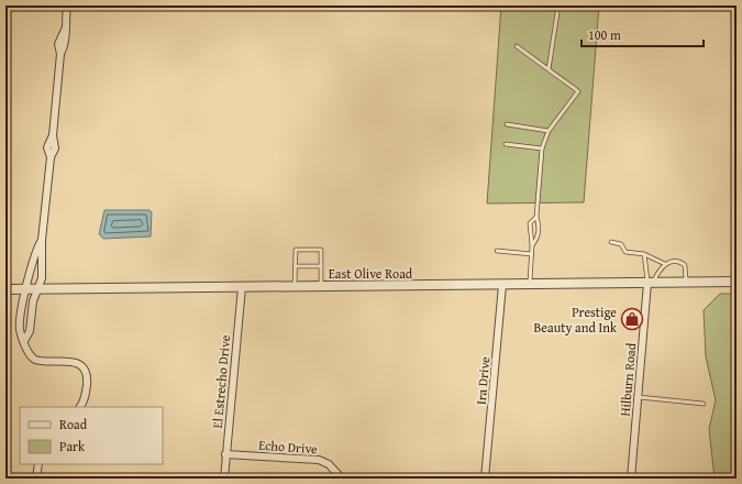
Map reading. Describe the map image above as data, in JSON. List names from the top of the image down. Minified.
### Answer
{"streets":{"street":["East Olive Road","Hilburn Road","Ira Drive","El Estrecho Drive","Echo Drive"]},"crossings":[["East Olive Road","Hilburn Road"],["East Olive Road","Ira Drive"],["East Olive Road","El Estrecho Drive"],["El Estrecho Drive","Echo Drive"]],"places":{"shop":["Prestige Beauty and Ink"]},"legend":["Road","Park"],"scale_bar":"100 m"}
